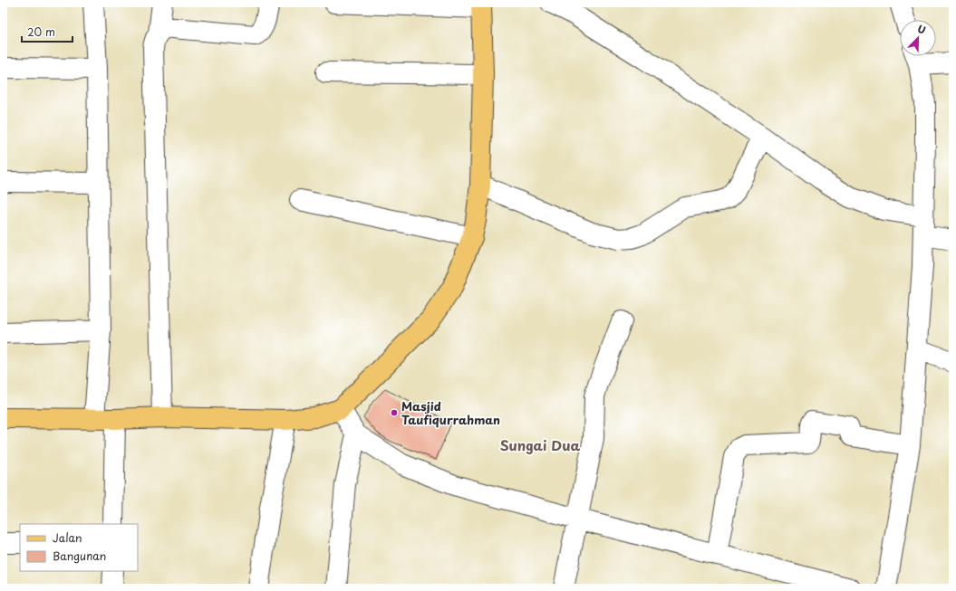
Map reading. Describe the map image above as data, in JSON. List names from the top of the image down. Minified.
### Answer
{"districts":["Sungai Dua"],"places":["Masjid Taufiqurrahman"],"legend":["Jalan","Bangunan"],"scale_bar":"20 m","north":"top right"}
